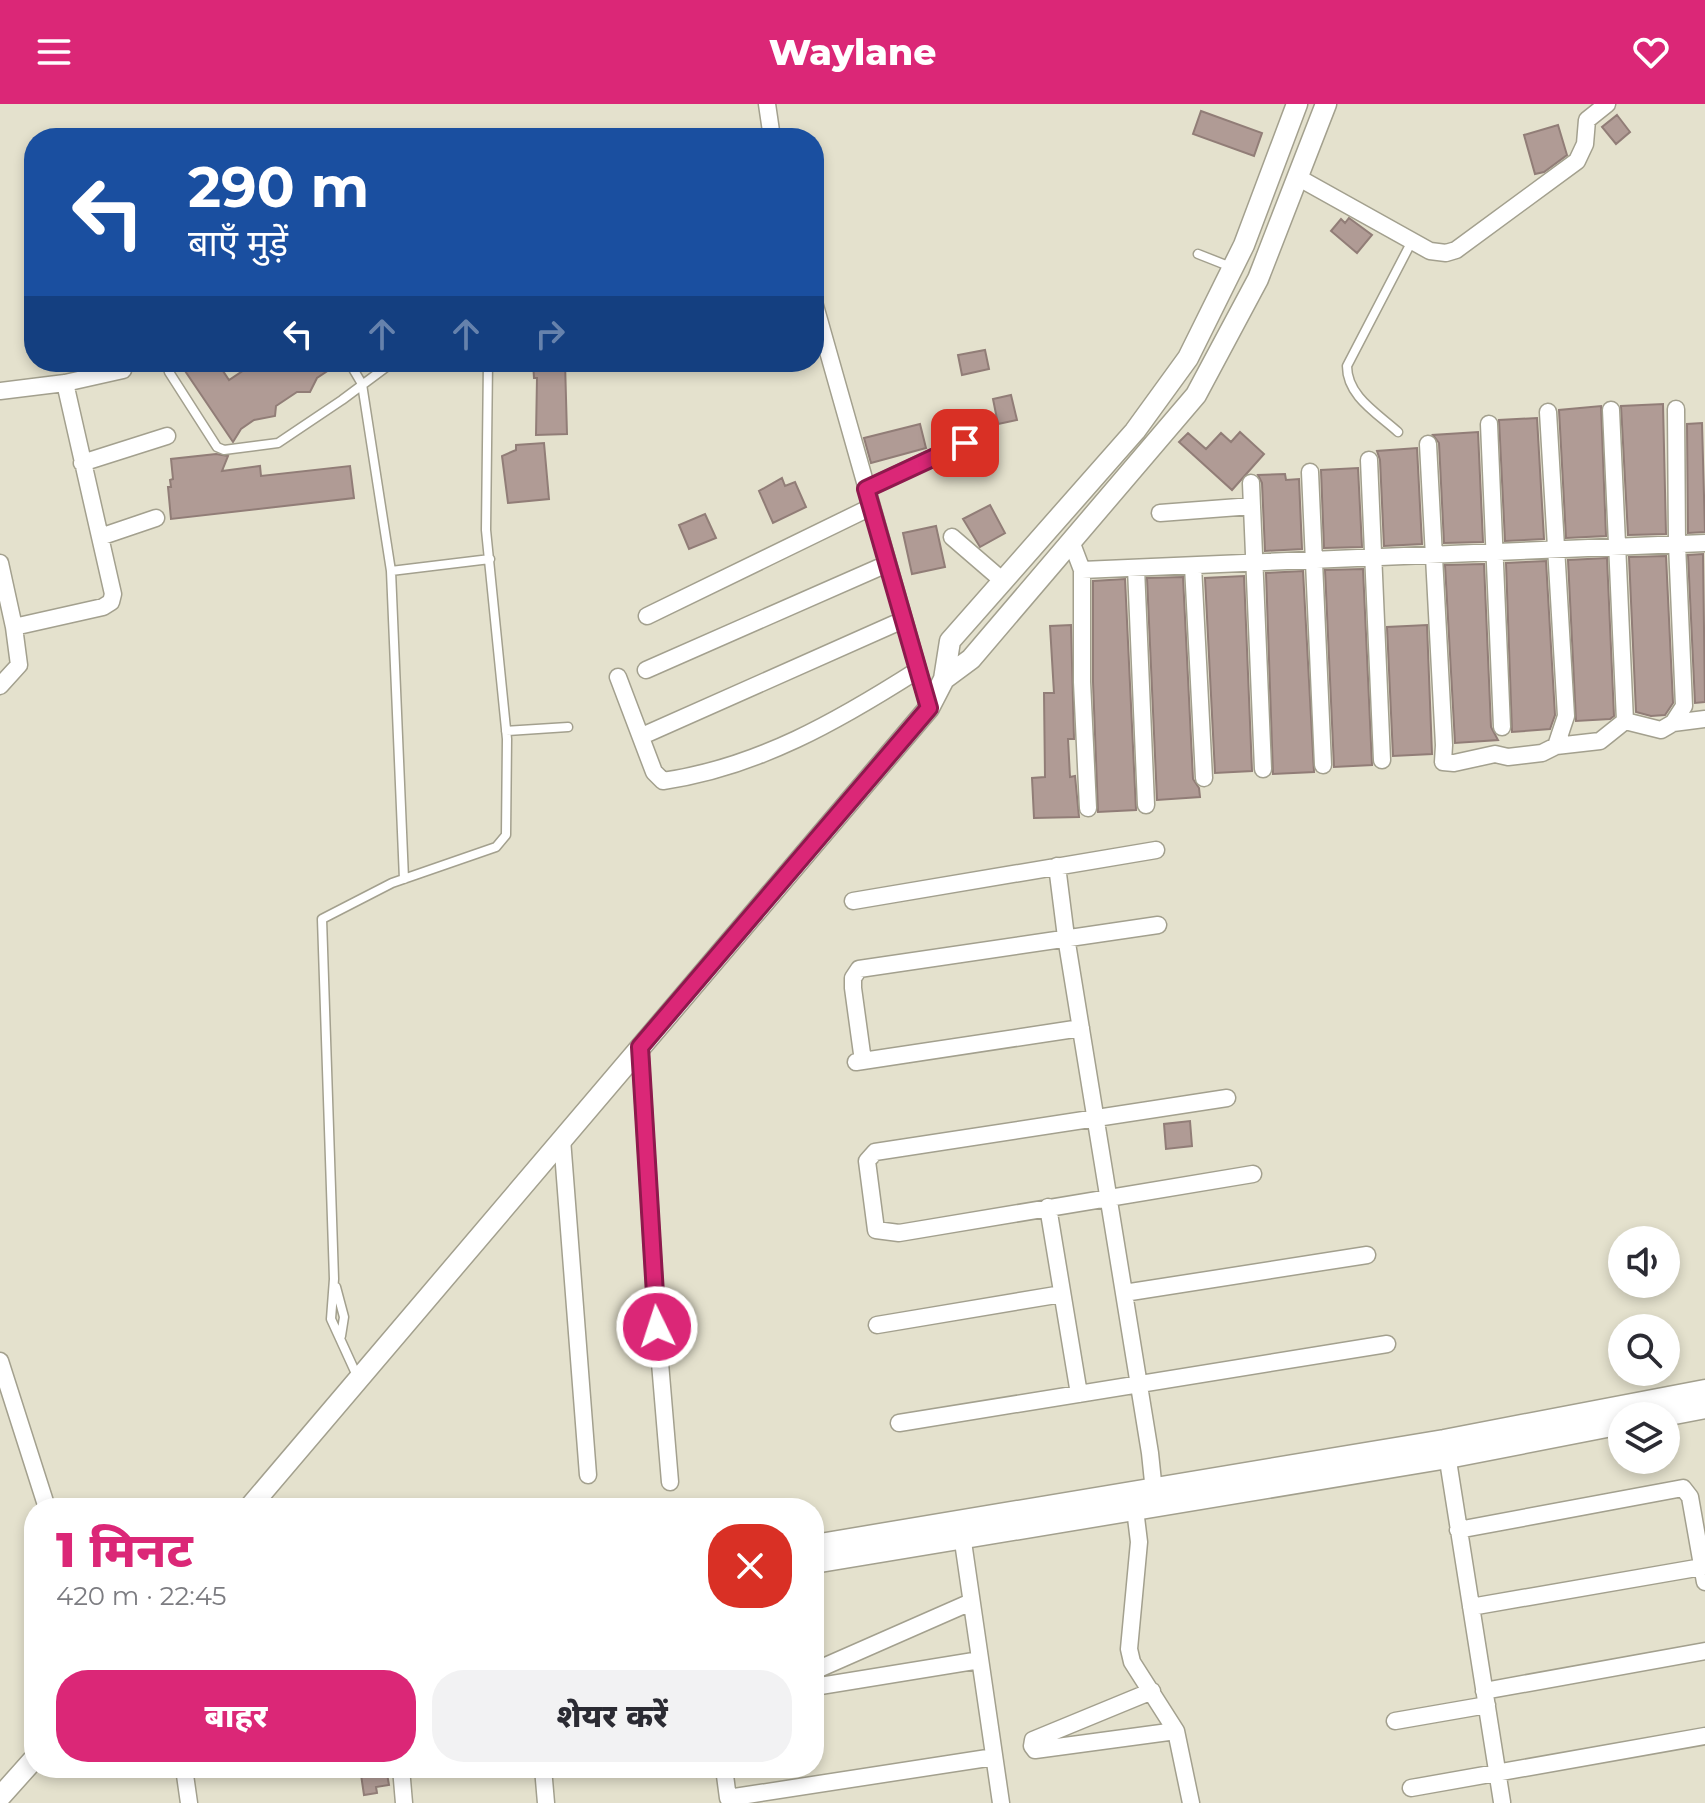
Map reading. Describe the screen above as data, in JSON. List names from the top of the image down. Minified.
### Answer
{"page":{"header":"Waylane","turn":["290 m","बाएँ मुड़ें"],"heading":["1 मिनट","420 m · 22:45"],"buttons":["बाहर","शेयर करें"]}}
